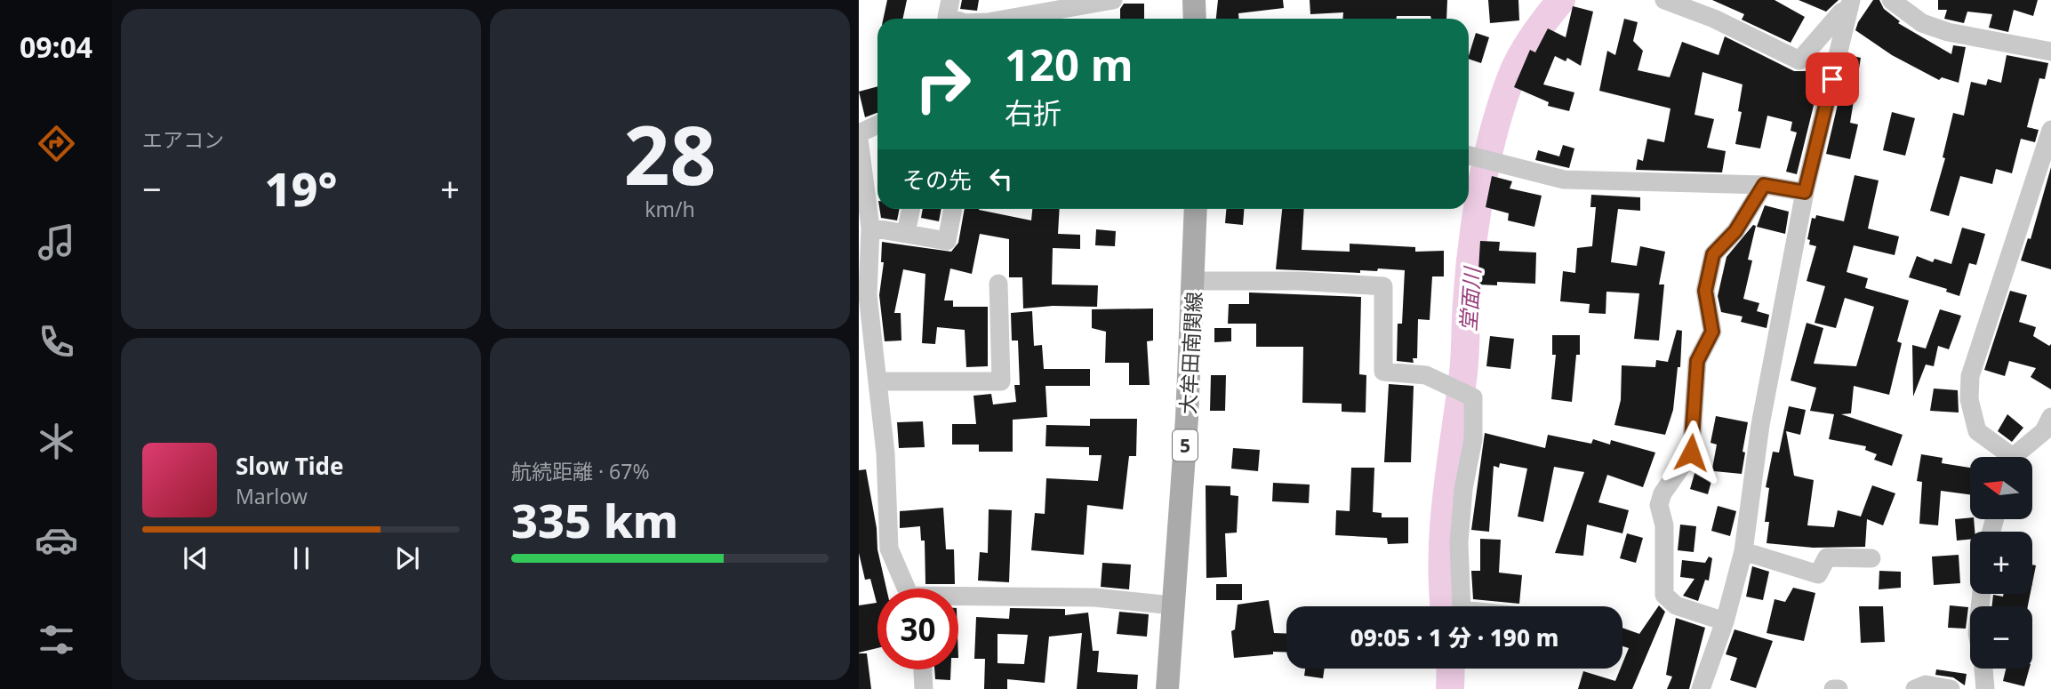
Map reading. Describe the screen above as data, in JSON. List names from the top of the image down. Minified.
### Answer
{"streets":{"main road":["大牟田南関線","5"]},"water":["堂面川"],"north":"left","page":{"tabs":"09:04","tile":["エアコン",["28","km/h"],["航続距離 · 67%","335 km"]],"turn":["120 m","右折"],"then":"その先","heat":["−","19°","+"],"song":["Slow Tide","Marlow"],"map_buttons":["+","−"],"limit":"30","trip":"09:05 · 1 分 · 190 m"}}
